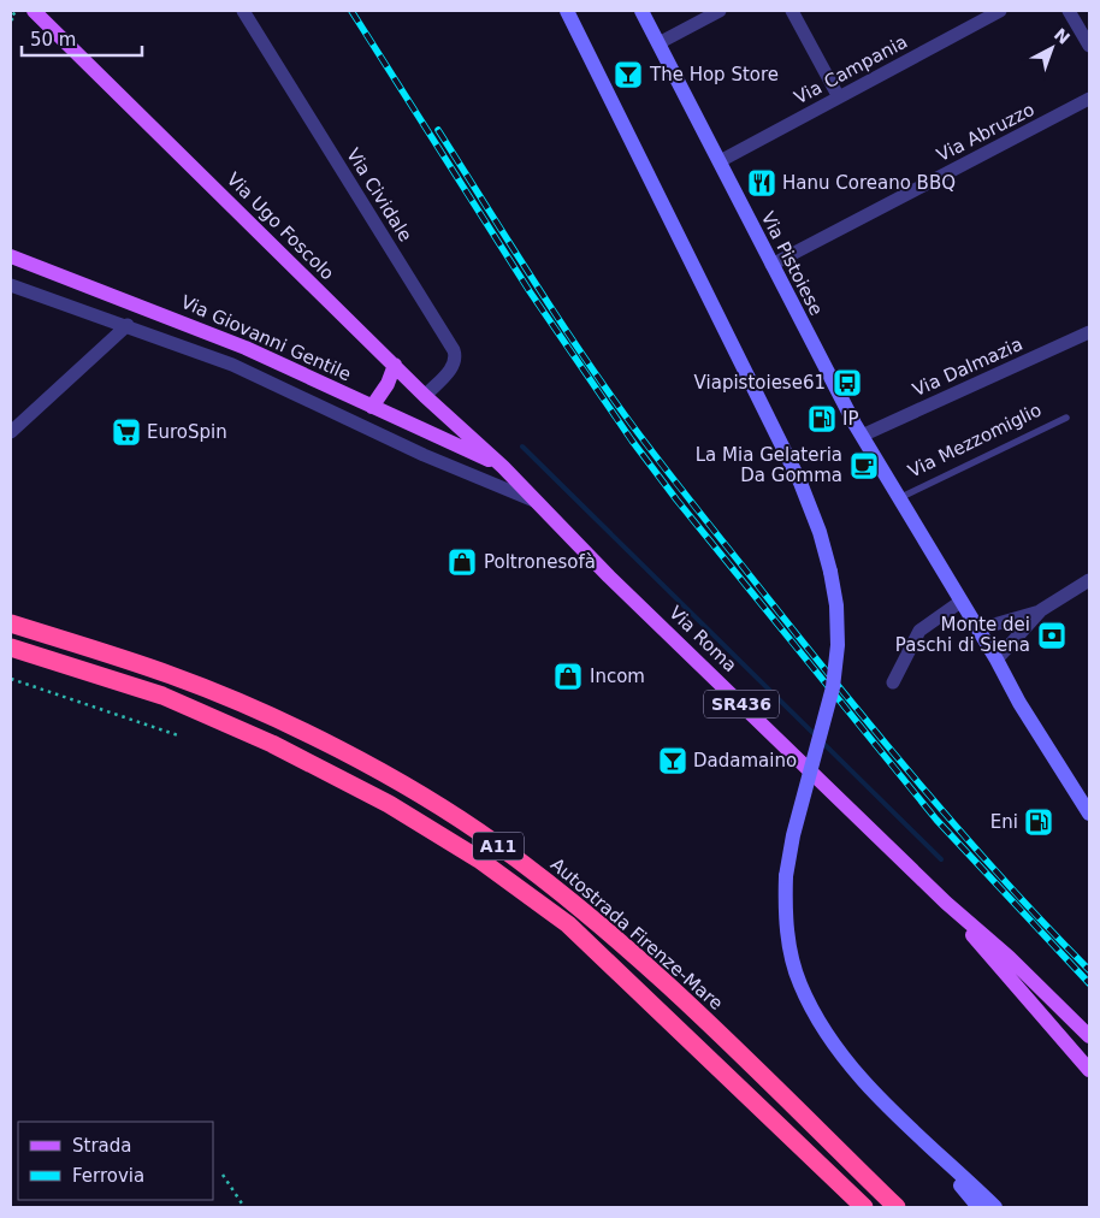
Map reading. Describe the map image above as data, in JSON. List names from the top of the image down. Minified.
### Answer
{"streets":{"highway":["A11","Autostrada Firenze-Mare"],"main road":["Via Ugo Foscolo","Via Pistoiese","Via Giovanni Gentile","Via Mezzomiglio","Via Roma","SR436"],"street":["Via Campania","Via Abruzzo","Via Cividale","Via Dalmazia"]},"crossings":[["Via Campania","Via Pistoiese"],["Via Abruzzo","Via Pistoiese"],["Via Cividale","Via Ugo Foscolo"],["Via Ugo Foscolo","Via Giovanni Gentile"],["Via Ugo Foscolo","Via Roma"],["Via Pistoiese","Via Dalmazia"],["Via Pistoiese","Via Mezzomiglio"],["Via Giovanni Gentile","Via Roma"],["Via Dalmazia","Via Mezzomiglio"]],"places":{"bar":["The Hop Store","Dadamaino"],"restaurant":["Hanu Coreano BBQ"],"bus stop":["Viapistoiese61"],"fuel station":["IP","Eni"],"supermarket":["EuroSpin"],"cafe":["La Mia Gelateria Da Gomma"],"shop":["Poltronesofà","Incom"],"bank":["Monte dei Paschi di Siena"]},"legend":["Strada","Ferrovia"],"scale_bar":"50 m","north":"top right"}
